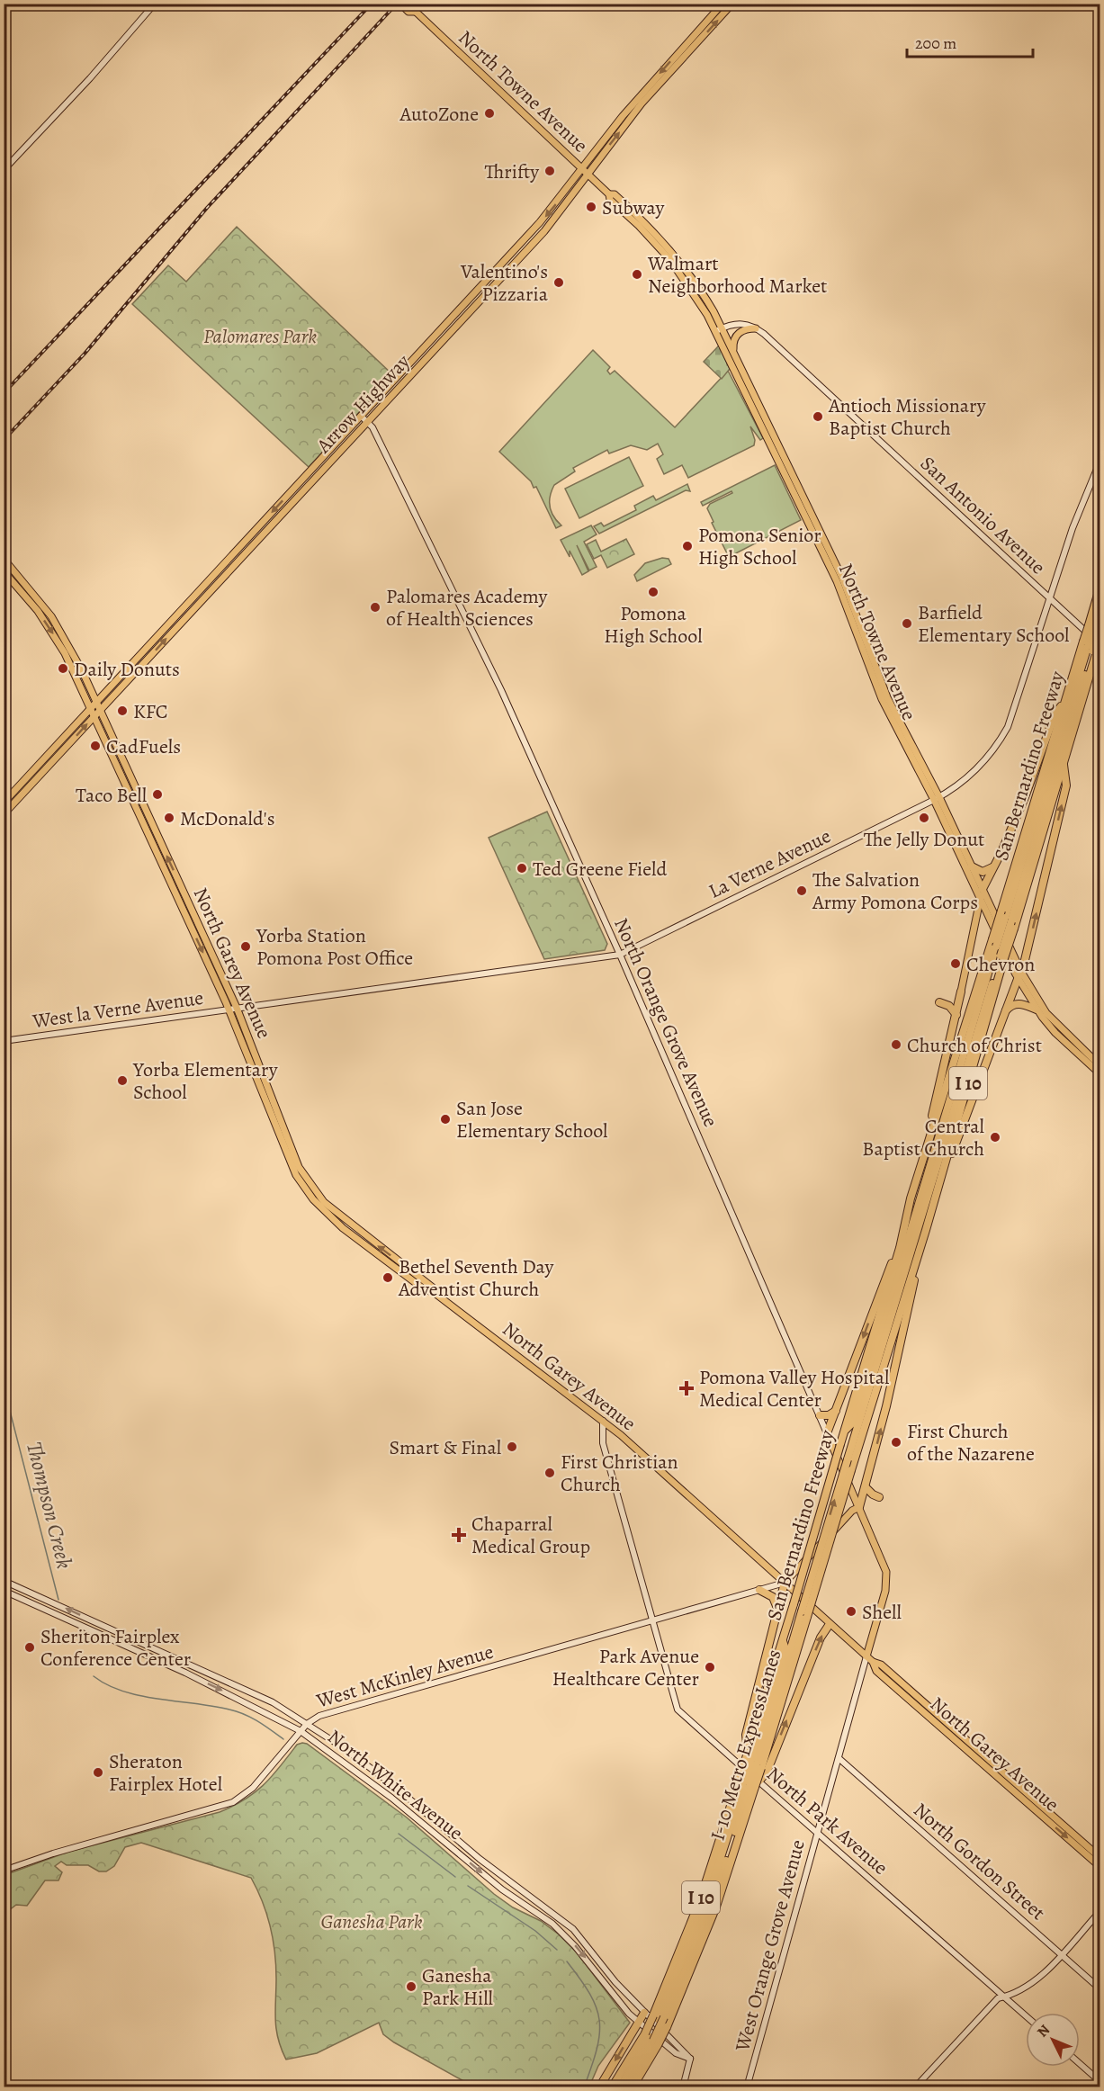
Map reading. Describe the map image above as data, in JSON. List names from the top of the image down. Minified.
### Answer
{"streets":{"highway":["San Bernardino Freeway","I 10","I-10 Metro ExpressLanes"],"main road":["North Towne Avenue","Arrow Highway","San Antonio Avenue","La Verne Avenue","North Garey Avenue","West la Verne Avenue","North Orange Grove Avenue","West McKinley Avenue","North White Avenue","North Park Avenue","North Gordon Street","West Orange Grove Avenue"]},"crossings":[["North Towne Avenue","Arrow Highway"],["North Towne Avenue","La Verne Avenue"],["Arrow Highway","North Garey Avenue"],["Arrow Highway","North Orange Grove Avenue"],["San Antonio Avenue","San Bernardino Freeway"],["San Antonio Avenue","La Verne Avenue"],["San Bernardino Freeway","I-10 Metro ExpressLanes"],["La Verne Avenue","North Garey Avenue"],["La Verne Avenue","West la Verne Avenue"],["La Verne Avenue","North Orange Grove Avenue"],["North Garey Avenue","West la Verne Avenue"],["North Garey Avenue","North Orange Grove Avenue"],["North Garey Avenue","West McKinley Avenue"],["North Garey Avenue","North Park Avenue"],["North Garey Avenue","West Orange Grove Avenue"],["North Orange Grove Avenue","West Orange Grove Avenue"],["West McKinley Avenue","North White Avenue"],["West McKinley Avenue","North Park Avenue"],["North Park Avenue","West Orange Grove Avenue"],["North Gordon Street","West Orange Grove Avenue"]],"water":["Thompson Creek"],"parks":["Palomares Park","Ganesha Park"],"places":{"other":["AutoZone","Thrifty","Subway","Walmart Neighborhood Market","Valentino's Pizzaria","Antioch Missionary Baptist Church","Pomona Senior High School","Pomona High School","Palomares Academy of Health Sciences","Barfield Elementary School","Daily Donuts","KFC","CadFuels","Taco Bell","McDonald's","The Jelly Donut","Ted Greene Field","The Salvation Army Pomona Corps","Yorba Station Pomona Post Office","Chevron","Church of Christ","Yorba Elementary School","San Jose Elementary School","Central Baptist Church","Bethel Seventh Day Adventist Church","First Church of the Nazarene","Smart & Final","First Christian Church","Shell","Sheriton Fairplex Conference Center","Park Avenue Healthcare Center","Sheraton Fairplex Hotel","Ganesha Park Hill"],"health":["Pomona Valley Hospital Medical Center","Chaparral Medical Group"]},"scale_bar":"200 m","north":"top left"}
